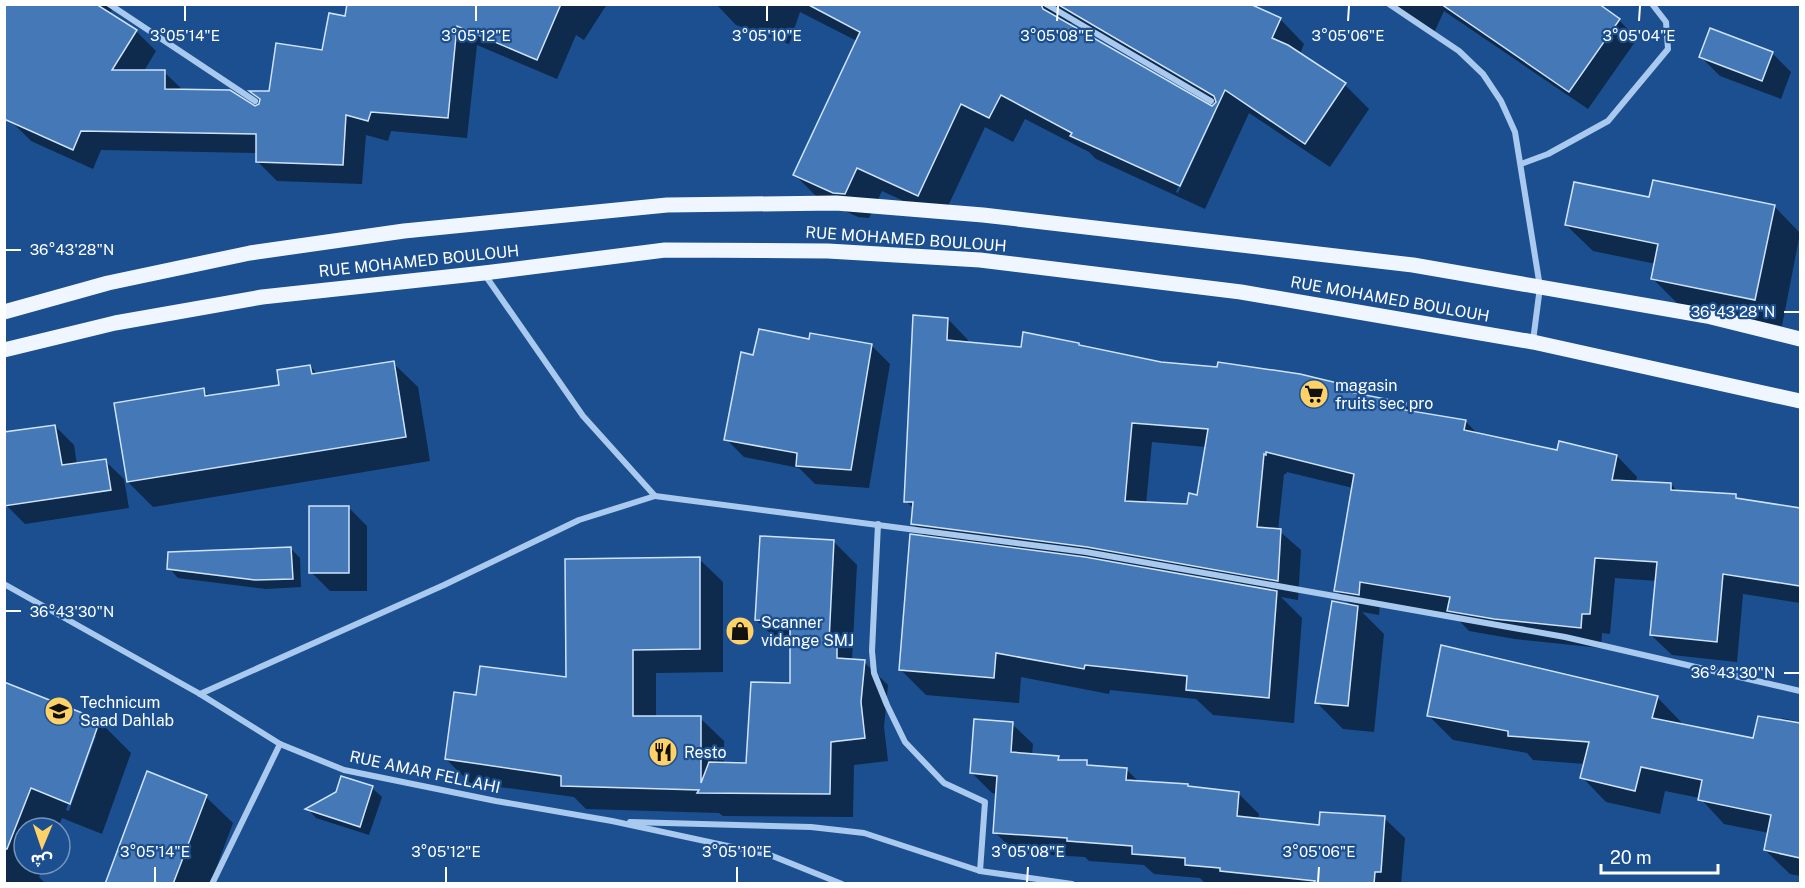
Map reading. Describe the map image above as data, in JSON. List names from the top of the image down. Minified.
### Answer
{"streets":{"main road":["RUE MOHAMED BOULOUH"],"street":["RUE AMAR FELLAHI"]},"places":{"supermarket":["magasin fruits sec pro"],"shop":["Scanner vidange SMJ"],"school or university":["Technicum Saad Dahlab"],"restaurant":["Resto"]},"scale_bar":"20 m","north":"bottom","coordinates":["3°05'14\"E","3°05'12\"E","3°05'10\"E","3°05'08\"E","3°05'06\"E","3°05'04\"E","36°43'28\"N","36°43'30\"N"]}
